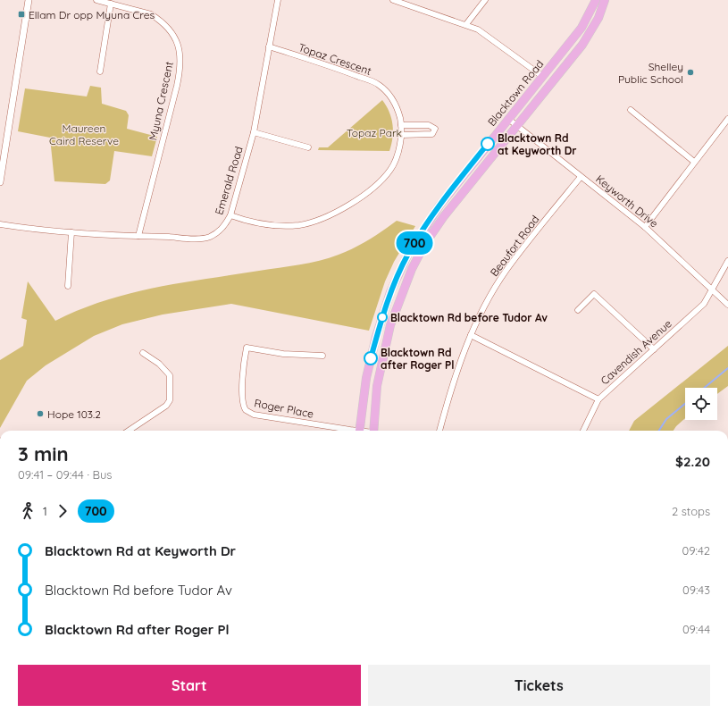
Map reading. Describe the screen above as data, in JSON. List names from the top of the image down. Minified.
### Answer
{"streets":{"main road":["Blacktown Road"],"street":["Topaz Crescent","Myuna Crescent","Emerald Road","Keyworth Drive","Beaufort Road","Cavendish Avenue","Roger Place"]},"crossings":[["Topaz Crescent","Emerald Road"],["Blacktown Road","Keyworth Drive"],["Myuna Crescent","Emerald Road"],["Keyworth Drive","Beaufort Road"],["Keyworth Drive","Cavendish Avenue"]],"parks":["Maureen Caird Reserve","Topaz Park"],"places":{"transit":["Ellam Dr opp Myuna Cres"],"other":["Shelley Public School","Blacktown Rd at Keyworth Dr","Blacktown Rd before Tudor Av","Blacktown Rd after Roger Pl","Hope 103.2"]},"lines":["bus line 700"],"page":{"on_map":"700","heading":["3 min","09:41 – 09:44 · Bus","$2.20"],"legs":["1","700","2 stops"],"list":[{"name":"Blacktown Rd at Keyworth Dr","value":"09:42"},{"name":"Blacktown Rd before Tudor Av","value":"09:43"},{"name":"Blacktown Rd after Roger Pl","value":"09:44"}],"buttons":["Start","Tickets"]}}
